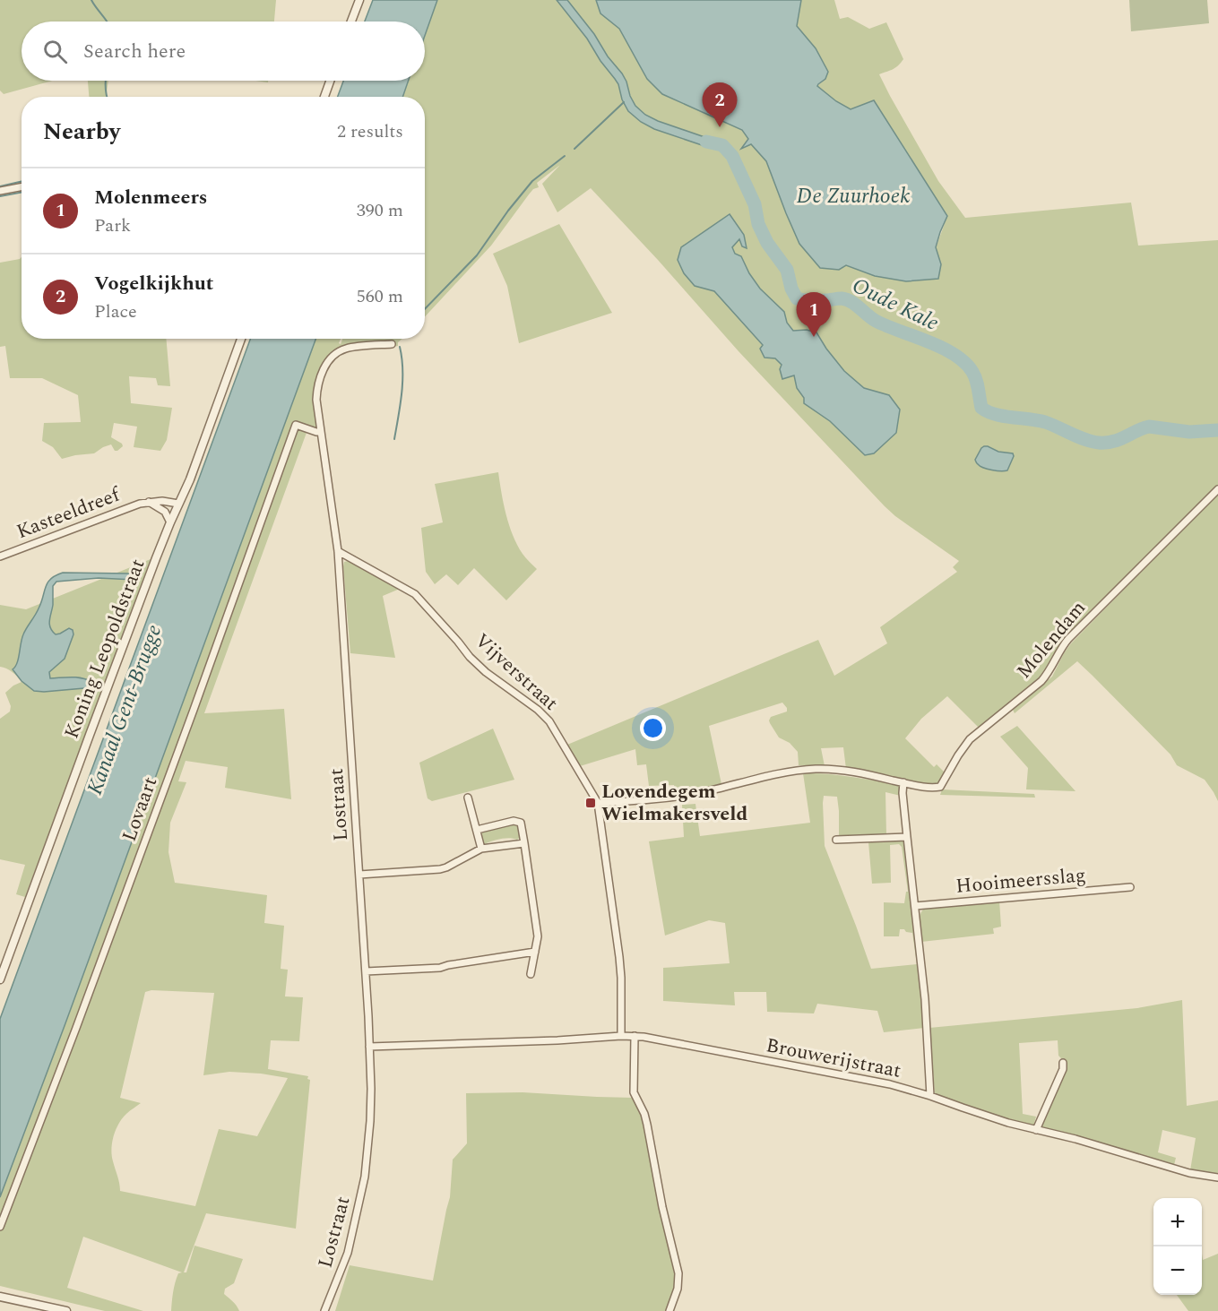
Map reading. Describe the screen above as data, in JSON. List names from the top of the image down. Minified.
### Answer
{"streets":{"street":["Kasteeldreef","Molendam","Koning Leopoldstraat","Vijverstraat","Lostraat","Lovaart","Hooimeersslag","Brouwerijstraat"]},"crossings":[["Kasteeldreef","Koning Leopoldstraat"],["Vijverstraat","Lostraat"],["Lostraat","Lovaart"],["Lostraat","Brouwerijstraat"]],"water":["De Zuurhoek","Oude Kale","Kanaal Gent-Brugge"],"places":{"transit":["Lovendegem Wielmakersveld"]},"page":{"search":"Search here","pins":["2","1"],"heading":["Nearby","2 results"],"list":[{"mark":"1","name":"Molenmeers","note":"Park","value":"390 m"},{"mark":"2","name":"Vogelkijkhut","note":"Place","value":"560 m"}],"map_buttons":["+","−"]}}
